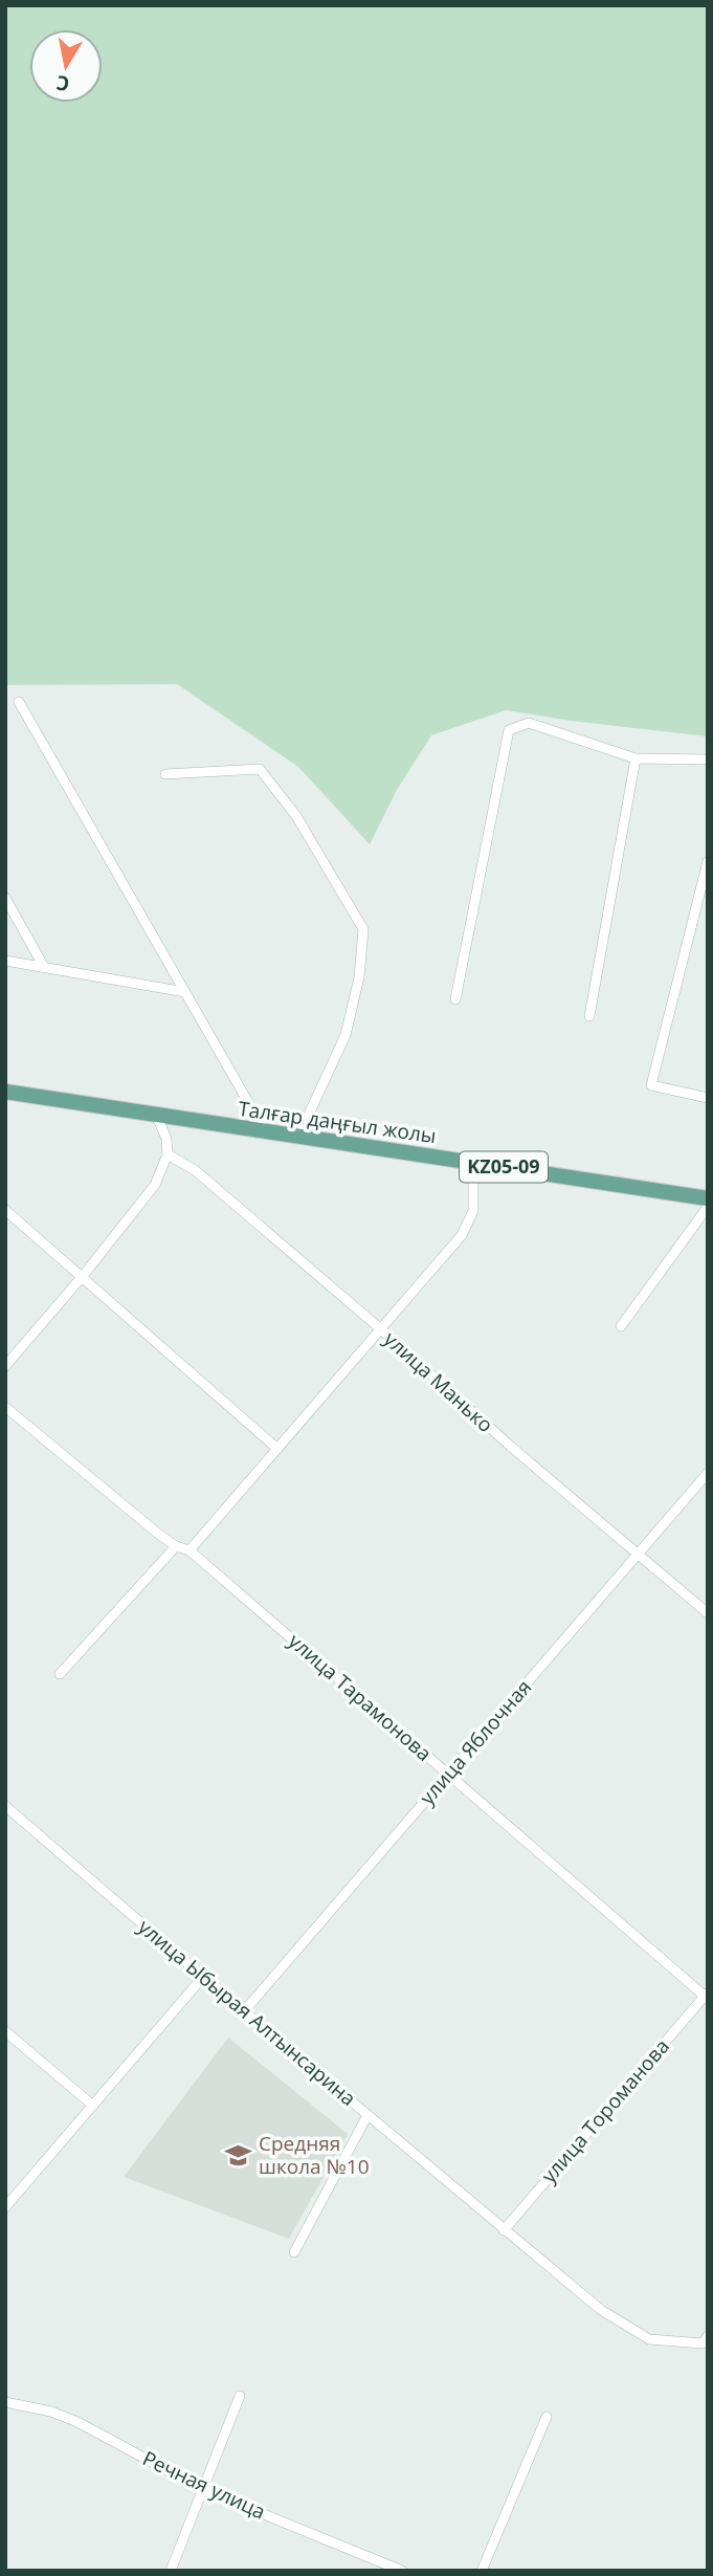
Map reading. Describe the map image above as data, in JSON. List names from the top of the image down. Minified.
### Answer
{"streets":{"main road":["Талғар даңғыл жолы","KZ05-09"],"street":["улица Манько","улица Тарамонова","улица Яблочная","улица Ыбырая Алтынсарина","улица Тороманова","Речная улица"]},"crossings":[["улица Манько","улица Яблочная"],["улица Тарамонова","улица Яблочная"],["улица Тарамонова","улица Тороманова"],["улица Яблочная","улица Ыбырая Алтынсарина"],["улица Ыбырая Алтынсарина","улица Тороманова"]],"places":{"school or university":["Средняя школа №10"]},"north":"bottom"}
